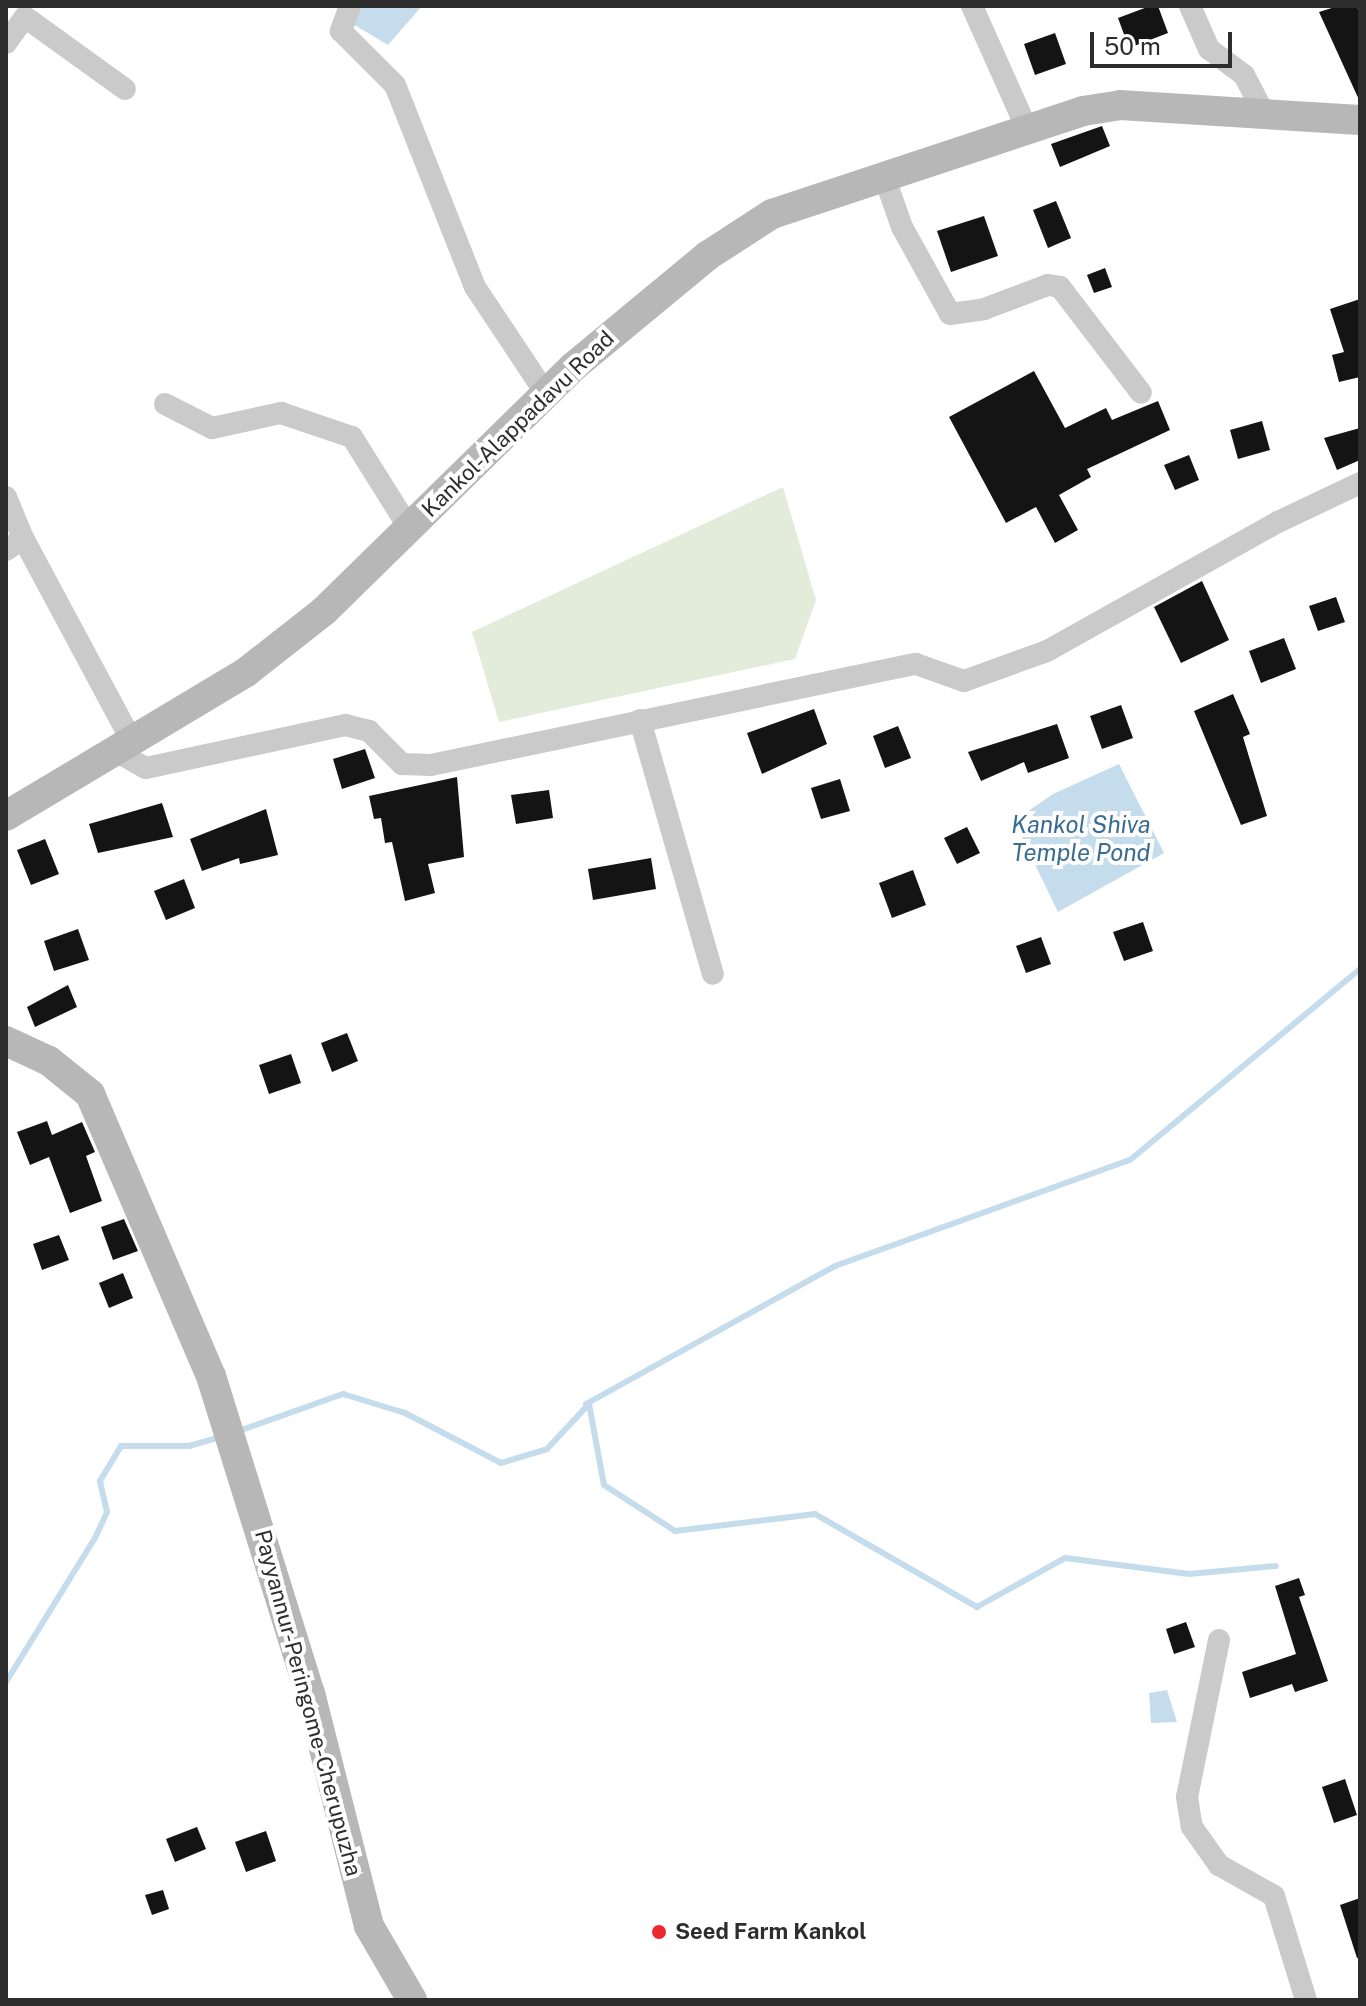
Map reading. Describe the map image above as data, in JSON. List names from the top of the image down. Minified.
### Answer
{"streets":{"main road":["Kankol-Alappadavu Road","Payyannur-Peringome-Cherupuzha"]},"water":["Kankol Shiva Temple Pond"],"places":["Seed Farm Kankol"],"scale_bar":"50 m"}
